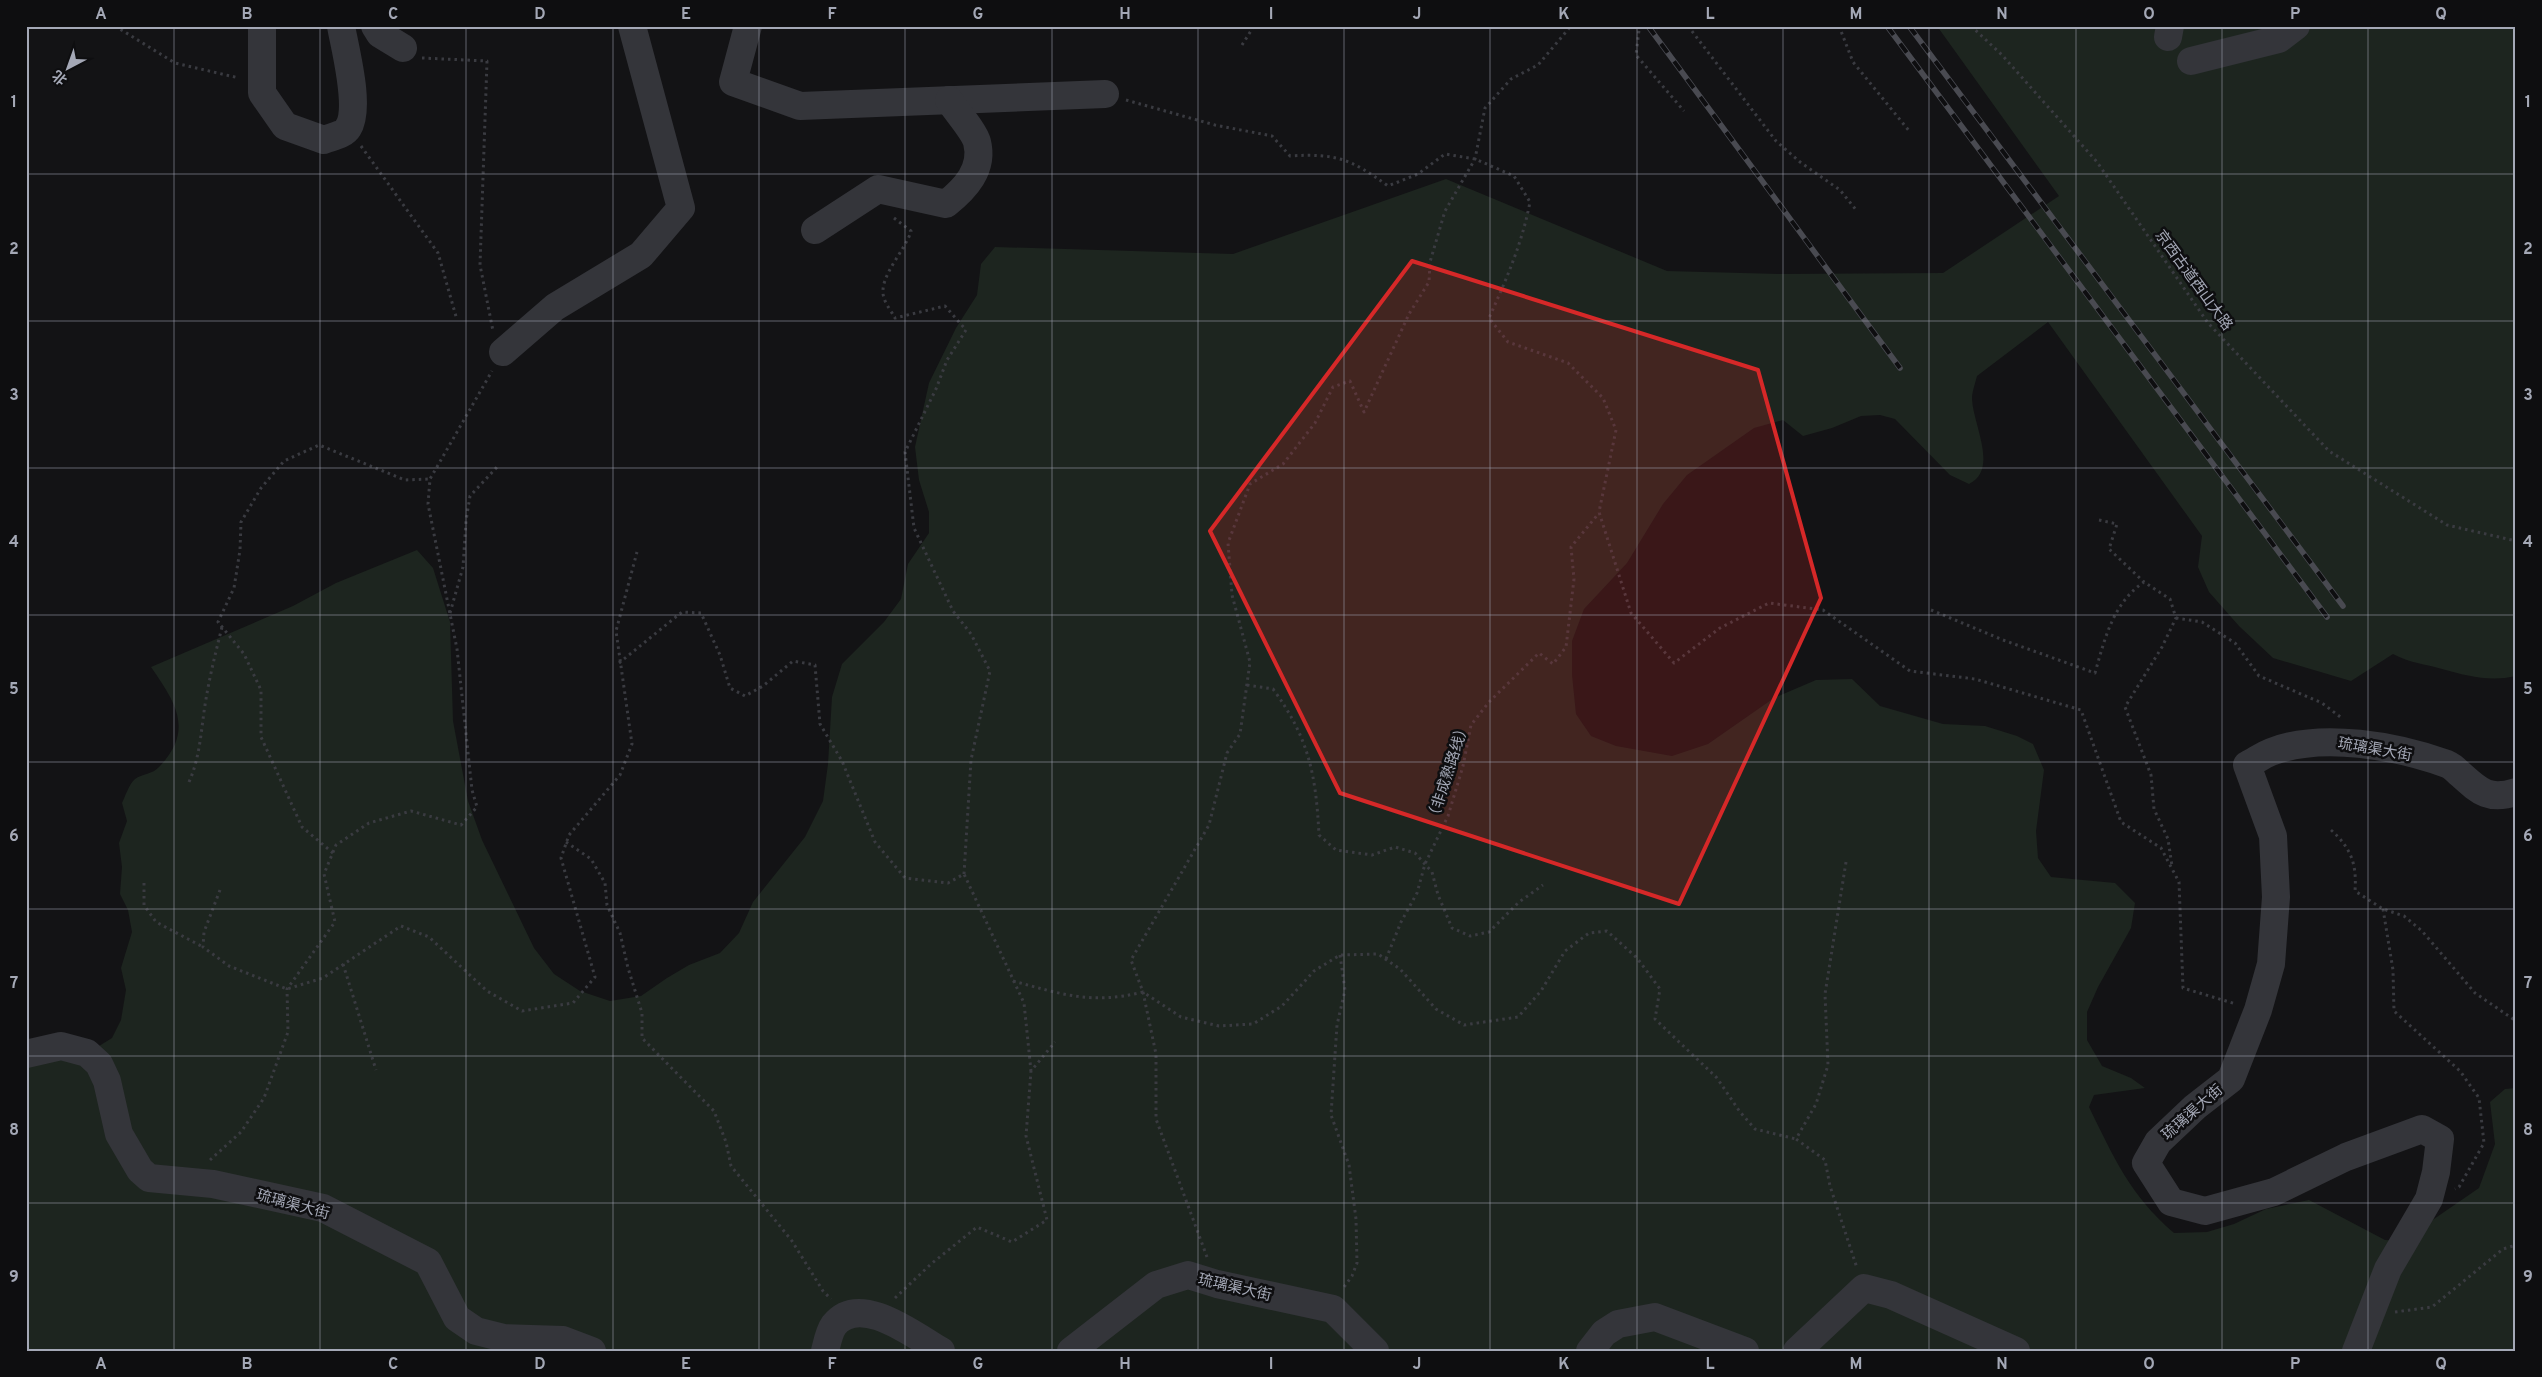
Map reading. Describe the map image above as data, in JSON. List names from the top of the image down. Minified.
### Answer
{"streets":{"street":["琉璃渠大街"],"path":["京西古道·西山大路","（非成熟路线）"]},"north":"bottom left","grid":{"columns":["A","B","C","D","E","F","G","H","I","J","K","L","M","N","O","P","Q"],"rows":["1","2","3","4","5","6","7","8","9"]}}
